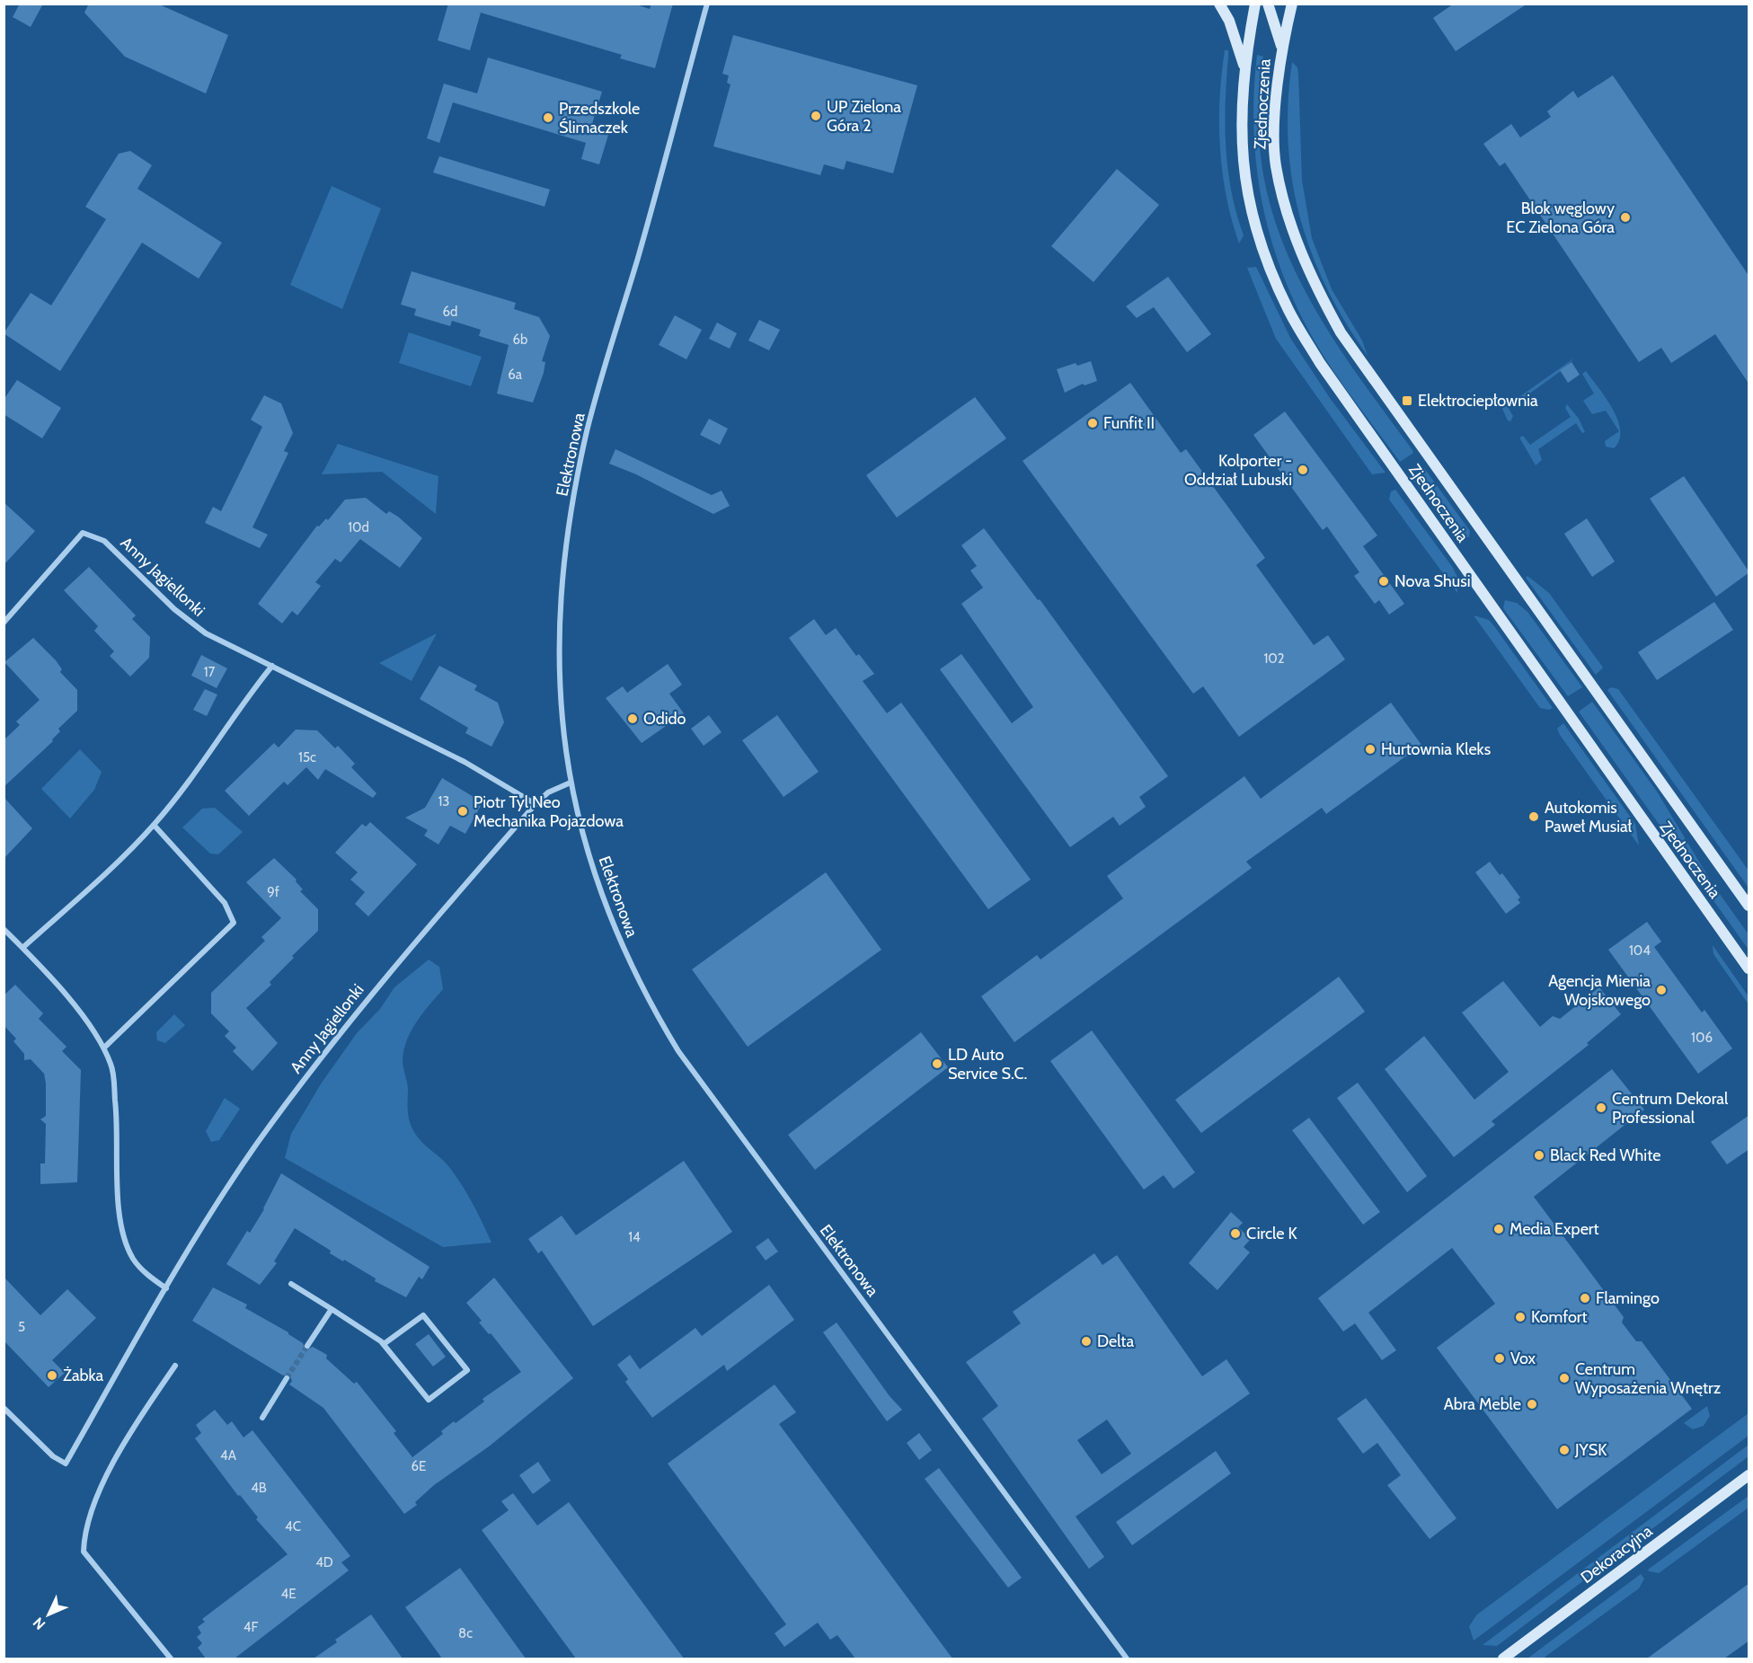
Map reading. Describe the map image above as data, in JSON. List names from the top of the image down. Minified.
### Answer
{"streets":{"main road":["Zjednoczenia","Dekoracyjna"],"street":["Elektronowa","Anny Jagiellonki"]},"crossings":[["Elektronowa","Anny Jagiellonki"]],"places":{"other":["UP Zielona Góra 2","Przedszkole Ślimaczek","Blok węglowy EC Zielona Góra","Funfit II","Kolporter - Oddział Lubuski","Nova Shusi","Odido","Hurtownia Kleks","Piotr Tyl Neo Mechanika Pojazdowa","Autokomis Paweł Musiał","Agencja Mienia Wojskowego","LD Auto Service S.C.","Centrum Dekoral Professional","Black Red White","Media Expert","Circle K","Flamingo","Komfort","Delta","Vox","Żabka","Centrum Wyposażenia Wnętrz","Abra Meble","JYSK"],"transit":["Elektrociepłownia"]},"house_numbers":["6d","6b","6a","10d","102","17","15c","13","9f","104","106","14","5","4A","6E","4B","4C","4D","4E","4F","8c"],"north":"bottom left"}
